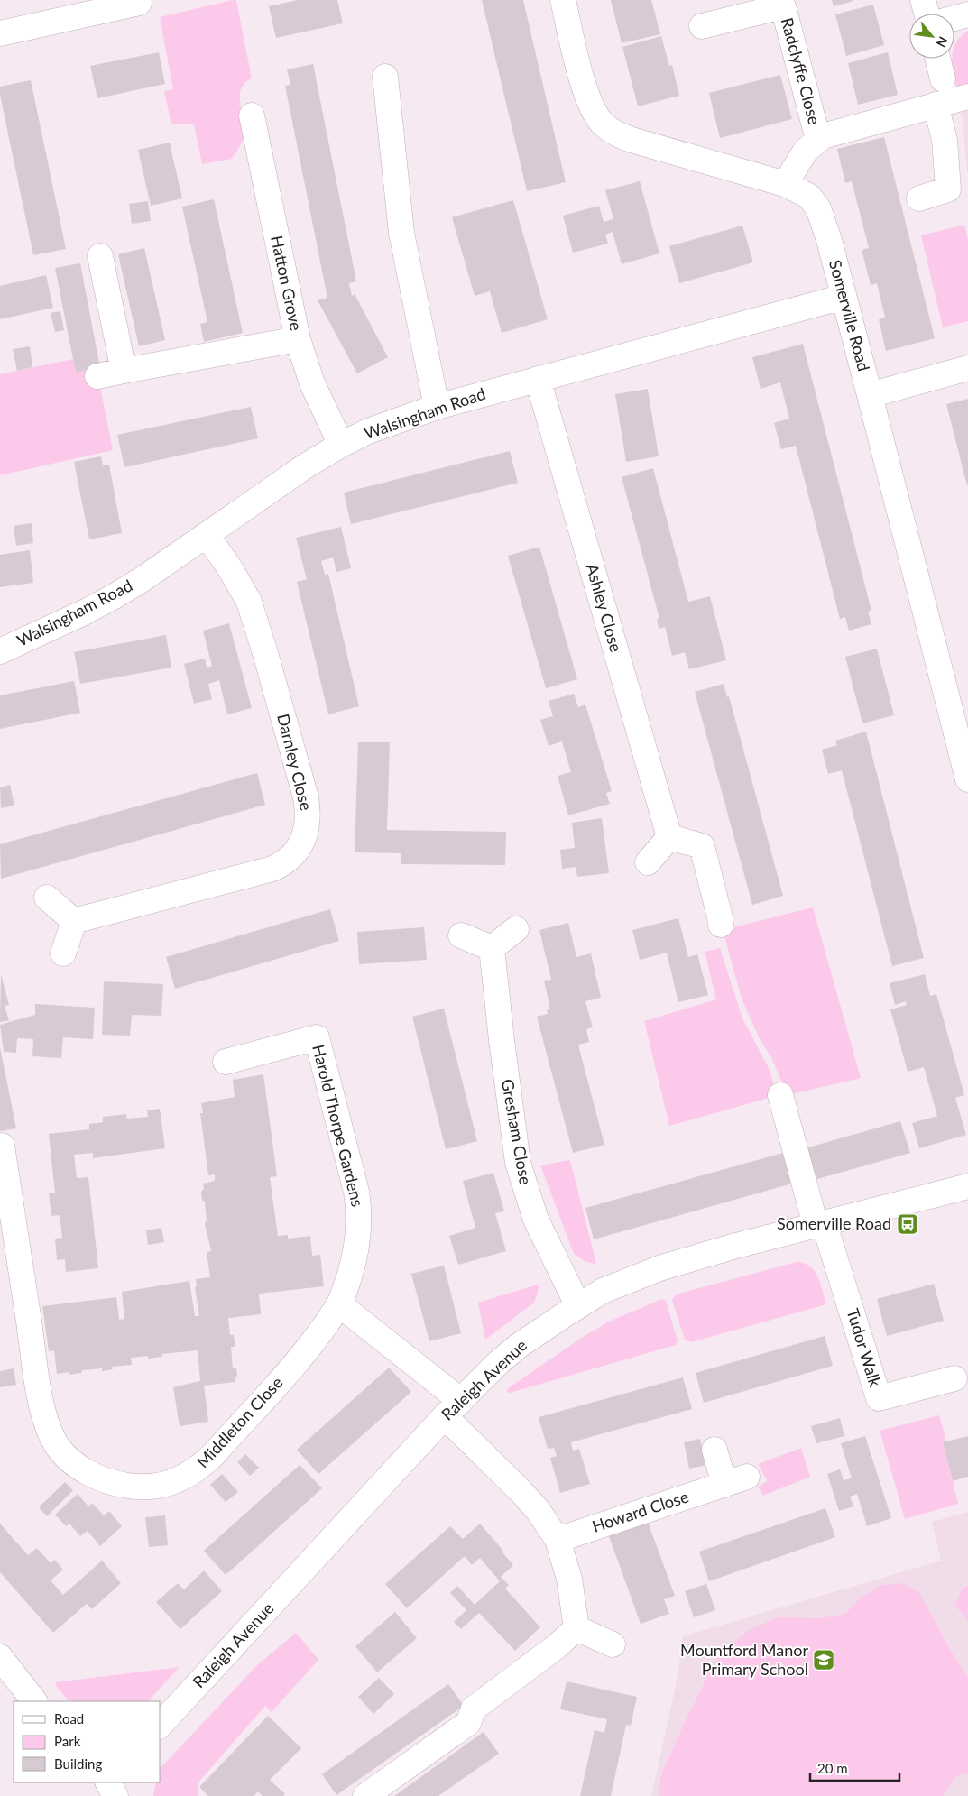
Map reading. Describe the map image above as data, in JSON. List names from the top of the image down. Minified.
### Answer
{"streets":{"street":["Radclyffe Close","Hatton Grove","Somerville Road","Walsingham Road","Ashley Close","Darnley Close","Harold Thorpe Gardens","Gresham Close","Tudor Walk","Raleigh Avenue","Middleton Close","Howard Close"]},"crossings":[["Radclyffe Close","Somerville Road"],["Hatton Grove","Walsingham Road"],["Somerville Road","Walsingham Road"],["Walsingham Road","Ashley Close"],["Walsingham Road","Darnley Close"],["Harold Thorpe Gardens","Middleton Close"],["Gresham Close","Raleigh Avenue"],["Tudor Walk","Raleigh Avenue"]],"places":{"bus stop":["Somerville Road"],"school or university":["Mountford Manor Primary School"]},"legend":["Road","Park","Building"],"scale_bar":"20 m","north":"bottom right"}
